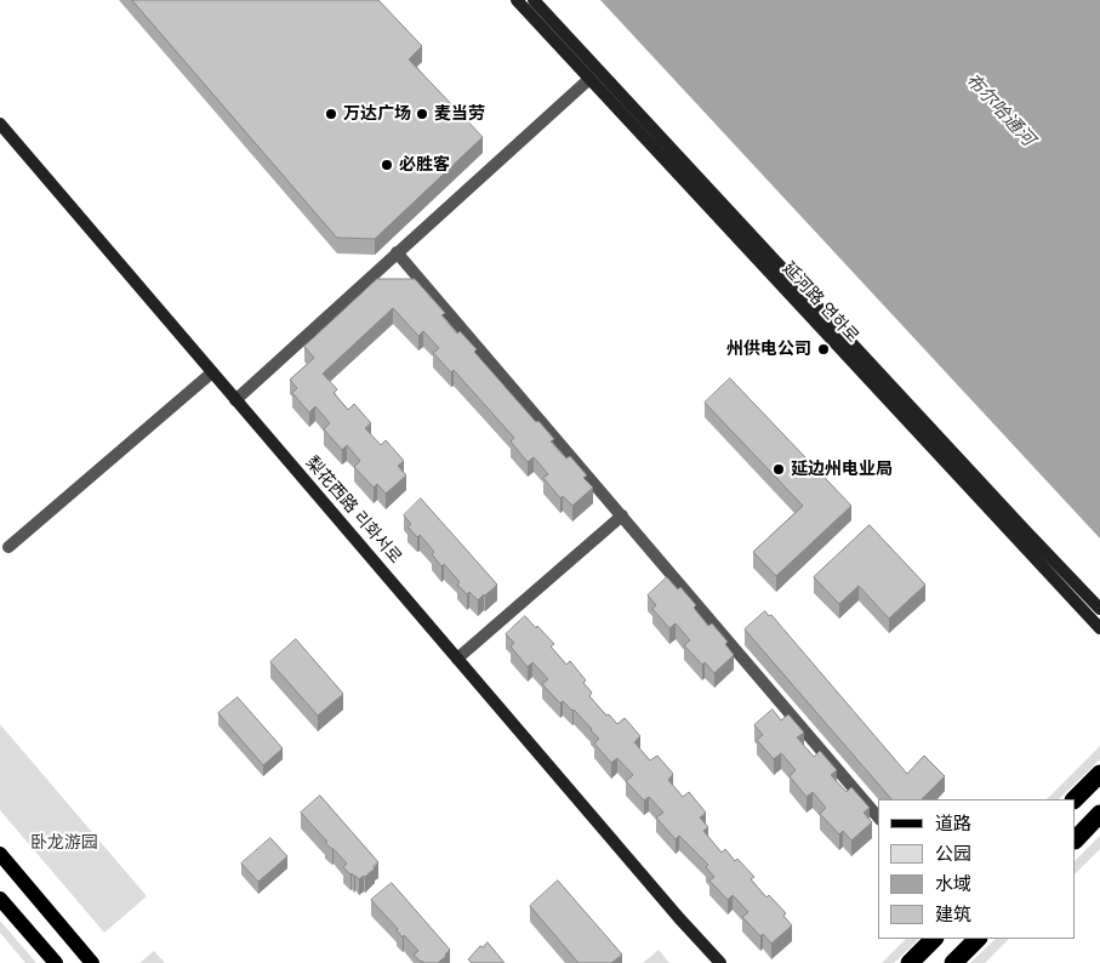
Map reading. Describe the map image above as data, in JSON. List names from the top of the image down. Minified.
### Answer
{"streets":{"main road":["延河路 연하로","梨花西路 리화서로"]},"water":["布尔哈通河"],"parks":["卧龙游园"],"places":["万达广场","麦当劳","必胜客","州供电公司","延边州电业局"],"legend":["道路","公园","水域","建筑"]}
